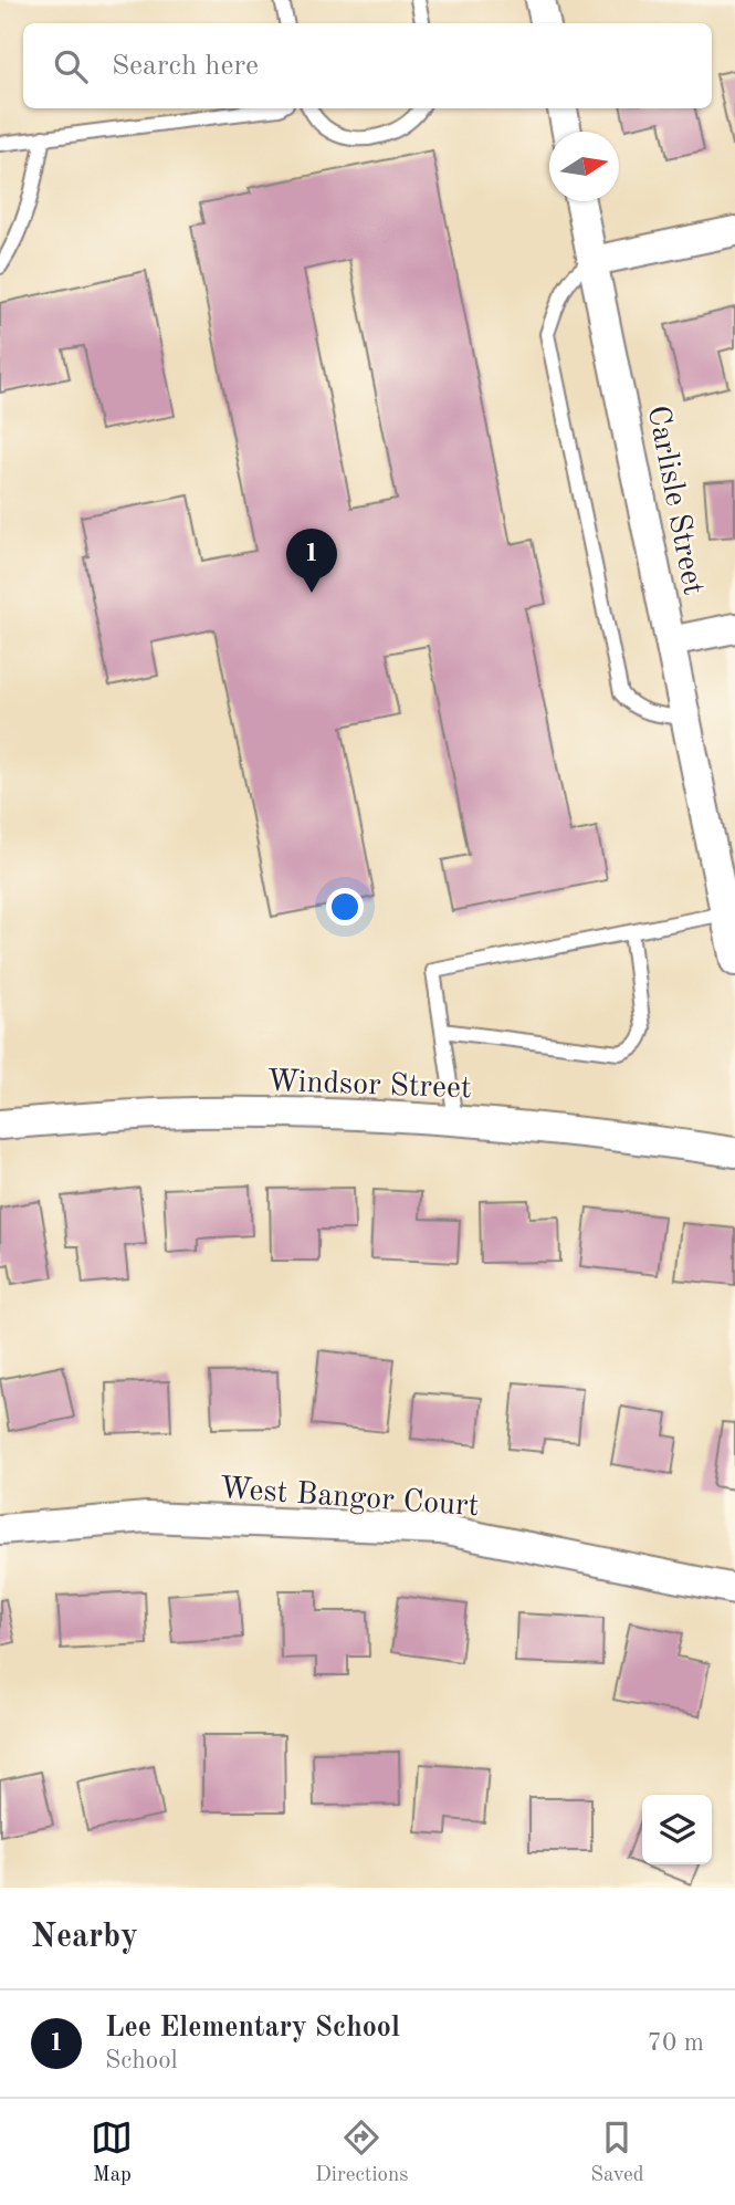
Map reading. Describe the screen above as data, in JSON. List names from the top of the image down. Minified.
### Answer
{"streets":{"street":["Carlisle Street","Windsor Street","West Bangor Court"]},"north":"right","page":{"search":"Search here","pins":"1","heading":"Nearby","list":[{"mark":"1","name":"Lee Elementary School","note":"School","value":"70 m"}],"nav":["Map","Directions","Saved"]}}
